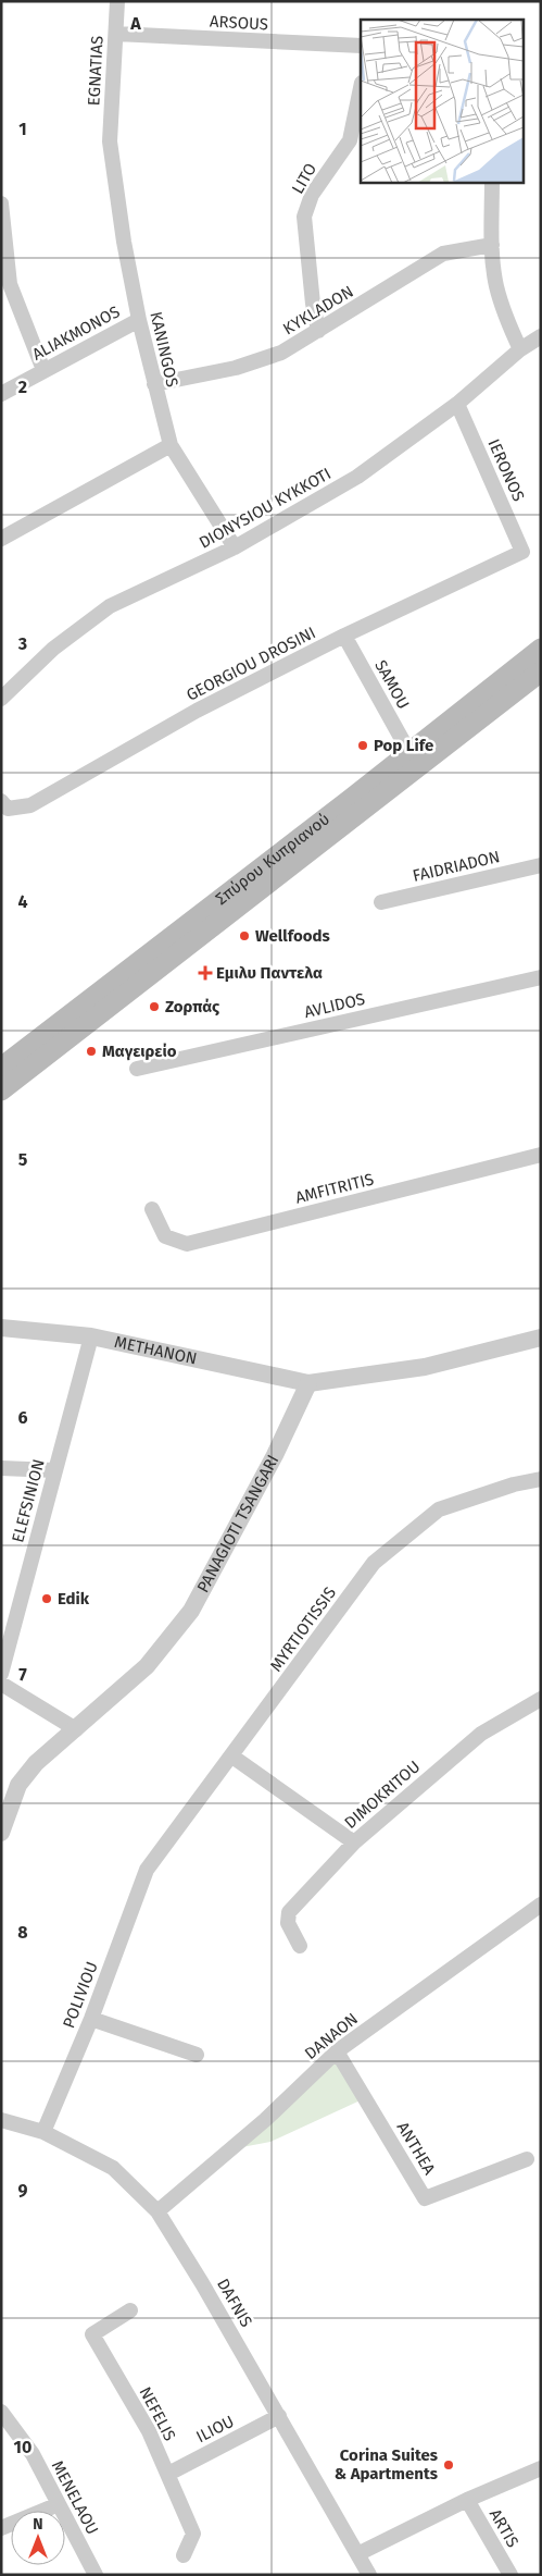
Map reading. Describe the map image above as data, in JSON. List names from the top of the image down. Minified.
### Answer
{"streets":{"main road":["Σπύρου Κυπριανού"],"street":["ARSOUS","EGNATIAS","LITO","KYKLADON","ALIAKMONOS","KANINGOS","IERONOS","DIONYSIOU KYKKOTI","GEORGIOU DROSINI","SAMOU","FAIDRIADON","AVLIDOS","AMFITRITIS","METHANON","ELEFSINION","PANAGIOTI TSANGARI","MYRTIOTISSIS","DIMOKRITOU","POLIVIOU","DANAON","ANTHEA","DAFNIS","NEFELIS","ILIOU","MENELAOU","ARTIS"]},"crossings":[["ARSOUS","EGNATIAS"],["EGNATIAS","KANINGOS"],["LITO","KYKLADON"],["KYKLADON","KANINGOS"],["ALIAKMONOS","KANINGOS"],["KANINGOS","DIONYSIOU KYKKOTI"],["IERONOS","DIONYSIOU KYKKOTI"],["IERONOS","GEORGIOU DROSINI"],["GEORGIOU DROSINI","SAMOU"],["SAMOU","Σπύρου Κυπριανού"],["METHANON","ELEFSINION"],["METHANON","PANAGIOTI TSANGARI"],["MYRTIOTISSIS","POLIVIOU"],["POLIVIOU","DAFNIS"],["DANAON","ANTHEA"],["DANAON","DAFNIS"],["DAFNIS","ILIOU"],["NEFELIS","ILIOU"]],"places":{"other":["Pop Life","Wellfoods","Ζορπάς","Μαγειρείο","Edik","Corina Suites & Apartments"],"health":["Εμιλυ Παντελα"]},"north":"top","grid":{"columns":["A"],"rows":["1","2","3","4","5","6","7","8","9","10"]}}
